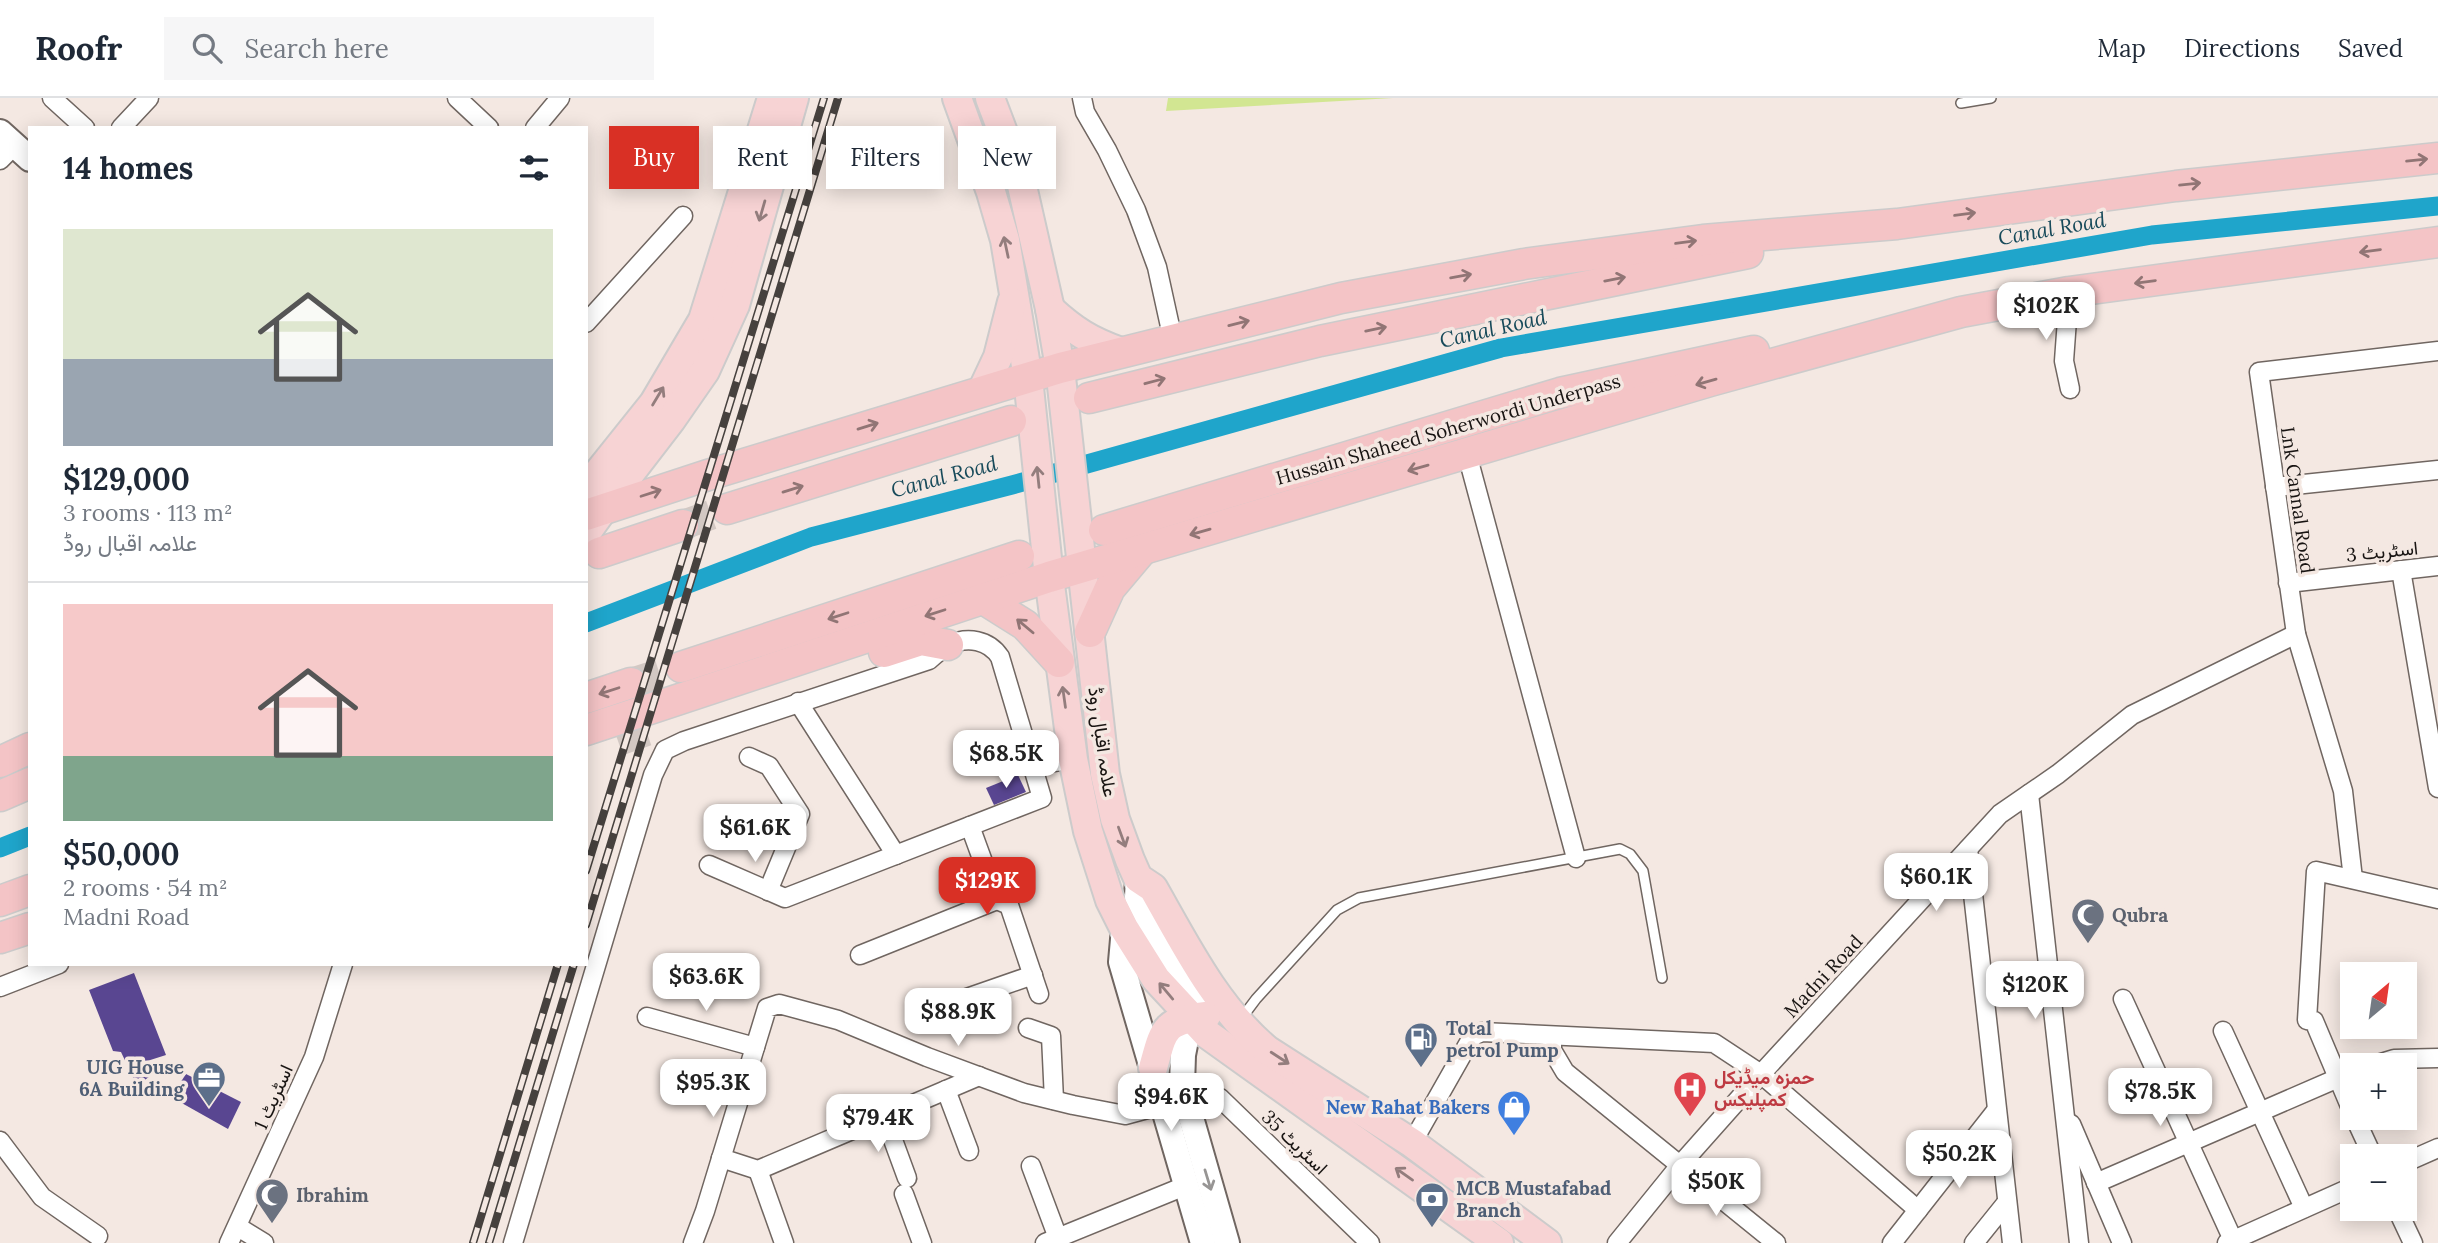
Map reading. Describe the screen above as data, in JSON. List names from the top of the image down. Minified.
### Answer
{"streets":{"highway":["Hussain Shaheed Soherwordi Underpass"],"main road":["علامہ اقبال روڈ"],"street":["Lnk Cannal Road","اسٹریٹ 3","Madni Road","اسٹریٹ 1","اسٹریٹ 35"]},"crossings":[["Lnk Cannal Road","اسٹریٹ 3"],["Lnk Cannal Road","Madni Road"]],"water":["Canal Road"],"places":{"mosque":["Qubra","Ibrahim"],"fuel station":["Total petrol Pump"],"office":["UIG House 6A Building"],"hospital":["حمزہ میڈیکل کمپلیکس"],"shop":["New Rahat Bakers"],"bank":["MCB Mustafabad Branch"]},"north":"top right","page":{"header":"Roofr","search":"Search here","nav":["Map","Directions","Saved"],"chip":["Buy","Rent","Filters","New"],"heading":"14 homes","list":[{"name":"$129,000","note":"3 rooms · 113 m² · علامہ اقبال روڈ"},{"name":"$50,000","note":"2 rooms · 54 m² · Madni Road"}],"price":["$102K","$68.5K","$61.6K","$60.1K","$129K","$63.6K","$120K","$88.9K","$95.3K","$78.5K","$94.6K","$79.4K","$50.2K","$50K"],"map_buttons":["+","−"]}}
